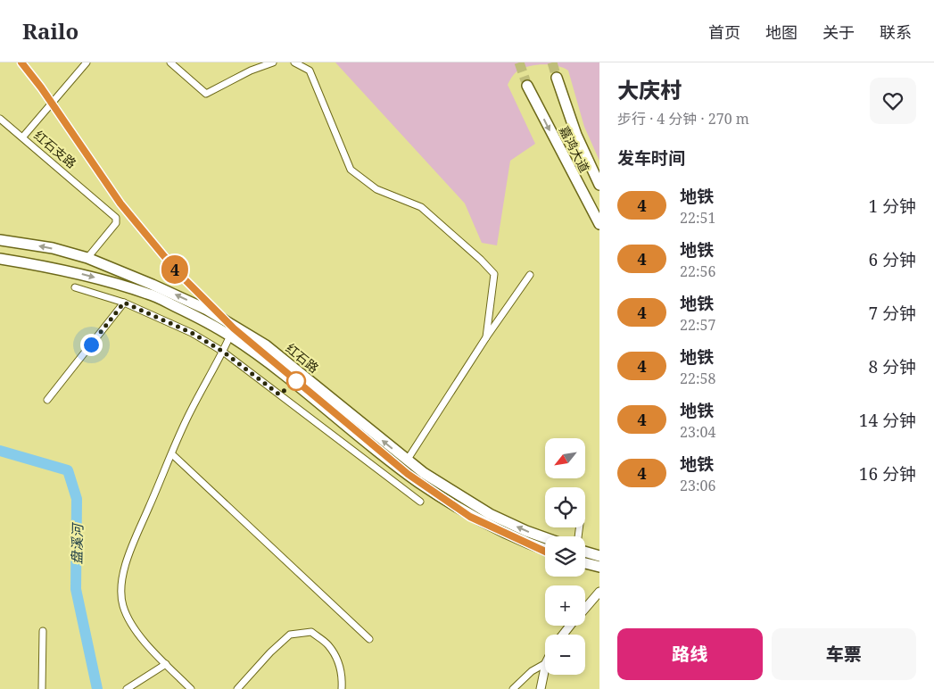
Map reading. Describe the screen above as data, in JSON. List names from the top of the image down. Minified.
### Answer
{"streets":{"highway":["嘉鸿大道","红石路"],"street":["红石支路"]},"crossings":[["红石支路","红石路"]],"water":["盘溪河"],"lines":["metro line 4"],"north":"bottom left","page":{"header":"Railo","nav":["首页","地图","关于","联系"],"on_map":"4","heading":[["大庆村","步行 · 4 分钟 · 270 m"],"发车时间"],"list":[{"mark":"4","name":"地铁","note":"22:51","value":"1 分钟"},{"mark":"4","name":"地铁","note":"22:56","value":"6 分钟"},{"mark":"4","name":"地铁","note":"22:57","value":"7 分钟"},{"mark":"4","name":"地铁","note":"22:58","value":"8 分钟"},{"mark":"4","name":"地铁","note":"23:04","value":"14 分钟"},{"mark":"4","name":"地铁","note":"23:06","value":"16 分钟"}],"map_buttons":["+","−"],"buttons":["路线","车票"]}}
